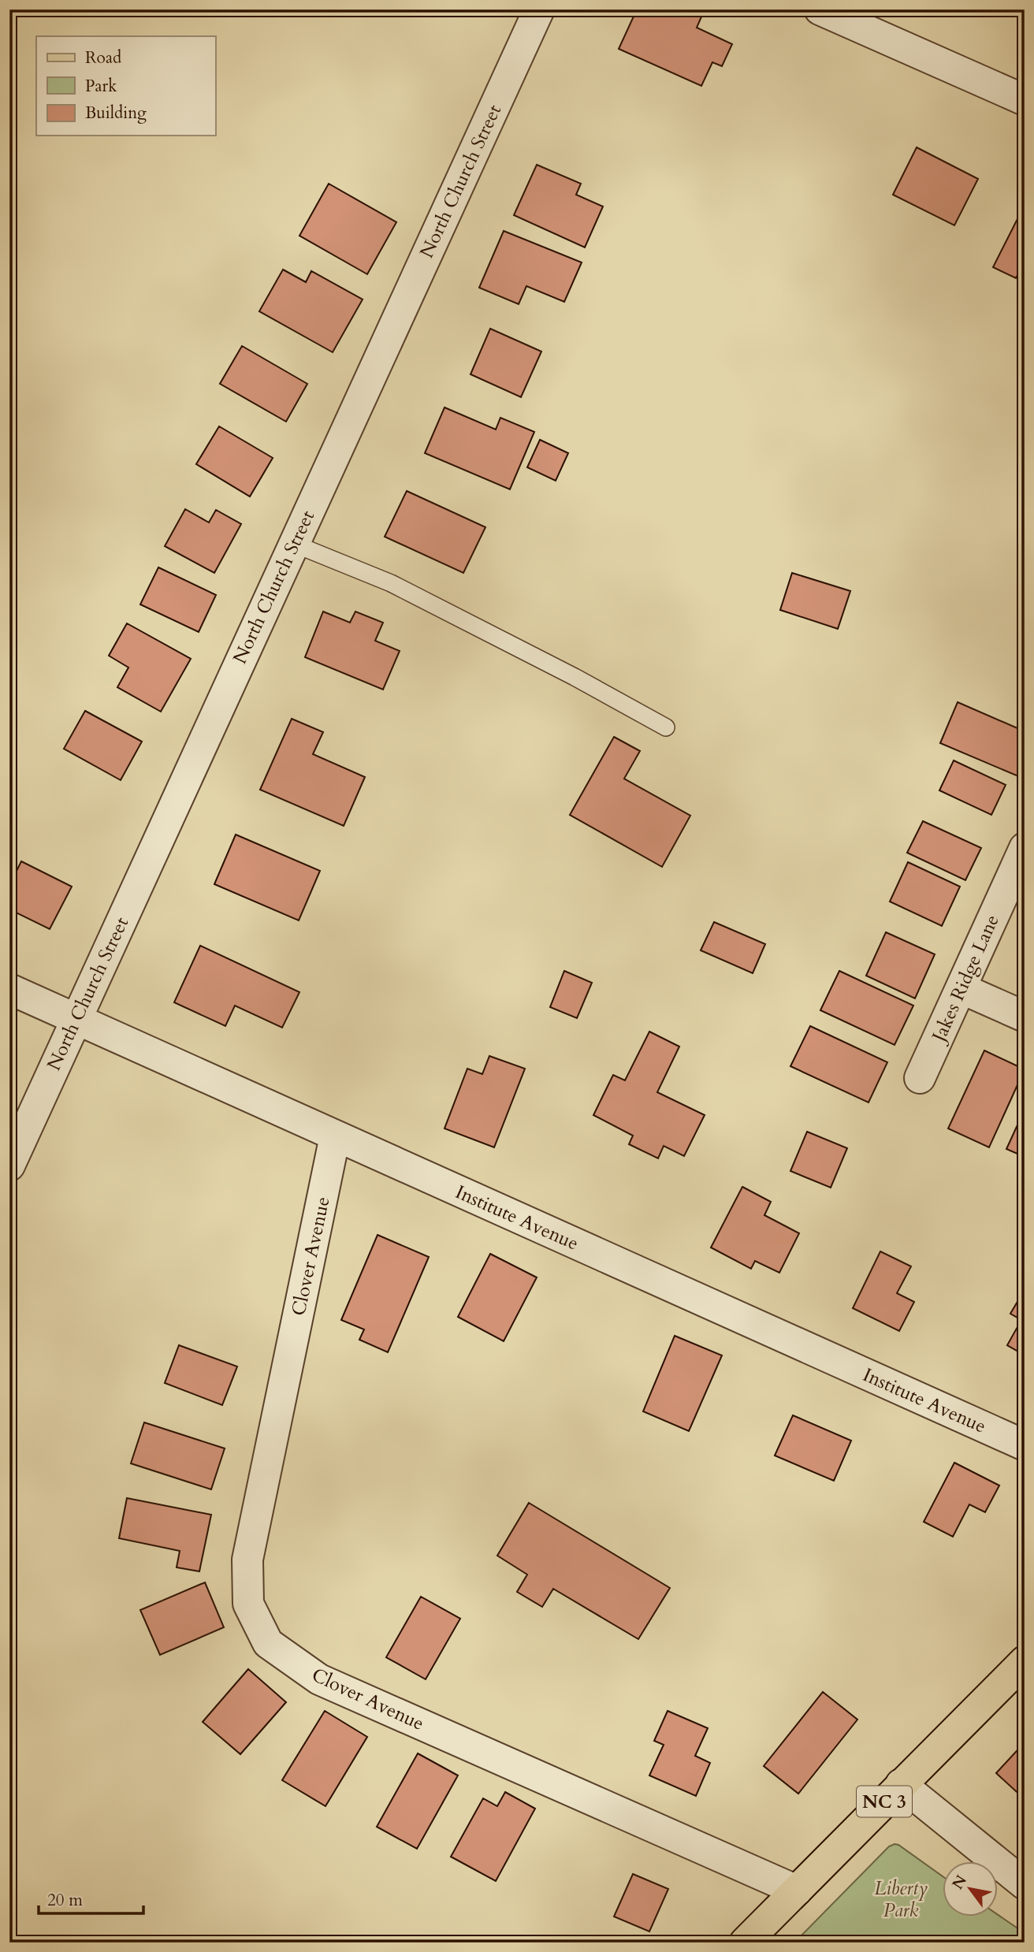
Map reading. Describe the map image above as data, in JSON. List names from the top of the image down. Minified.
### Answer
{"streets":{"main road":["NC 3"],"street":["North Church Street","Jakes Ridge Lane","Institute Avenue","Clover Avenue"]},"crossings":[["North Church Street","Institute Avenue"],["Institute Avenue","Clover Avenue"],["Clover Avenue","NC 3"]],"parks":["Liberty Park"],"legend":["Road","Park","Building"],"scale_bar":"20 m","north":"top left"}
